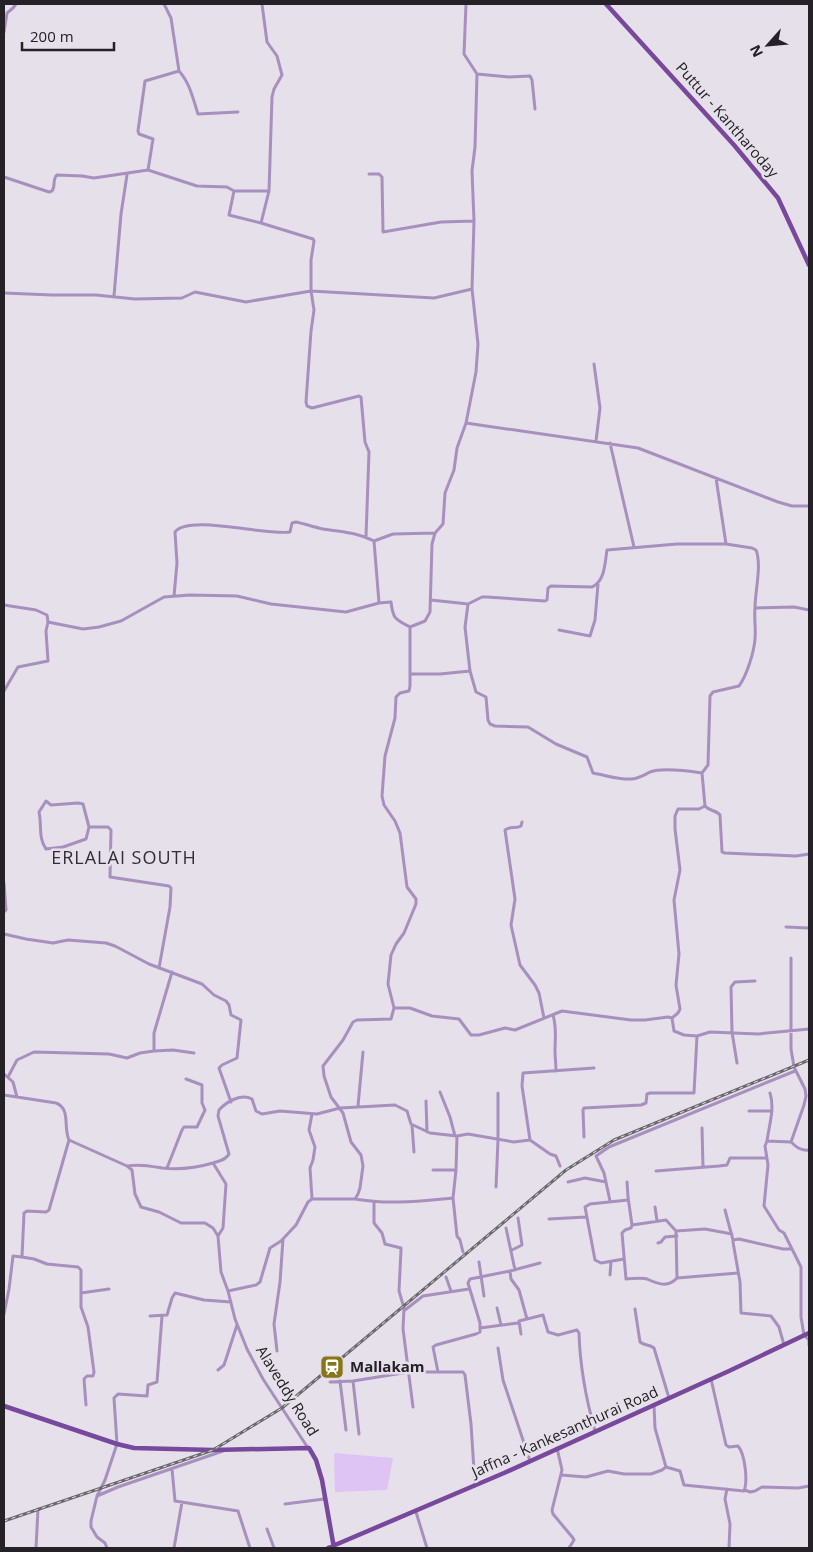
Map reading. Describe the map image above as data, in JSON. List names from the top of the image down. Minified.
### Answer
{"streets":{"main road":["Puttur - Kantharoday","Jaffna - Kankesanthurai Road"],"street":["Alaveddy Road"]},"districts":["ERLALAI SOUTH"],"places":{"station":["Mallakam"]},"scale_bar":"200 m","north":"bottom left"}
